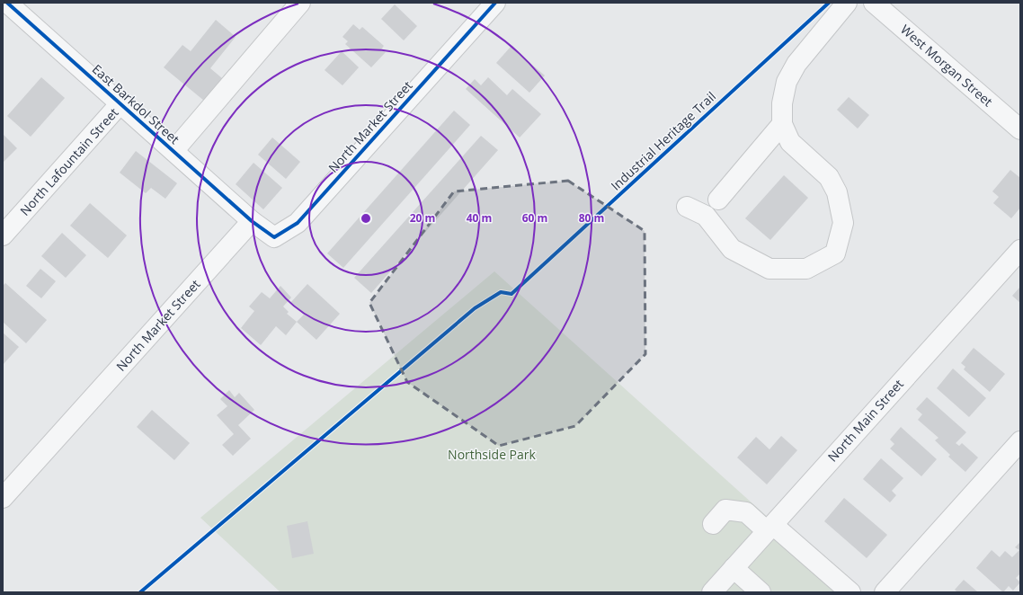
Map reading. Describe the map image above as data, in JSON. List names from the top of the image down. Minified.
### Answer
{"streets":{"street":["West Morgan Street","East Barkdol Street","North Market Street","North Lafountain Street","North Main Street"],"cycle path":["Industrial Heritage Trail"]},"crossings":[["East Barkdol Street","North Market Street"],["East Barkdol Street","North Lafountain Street"]],"parks":["Northside Park"],"rings":["20 m","40 m","60 m","80 m"]}
